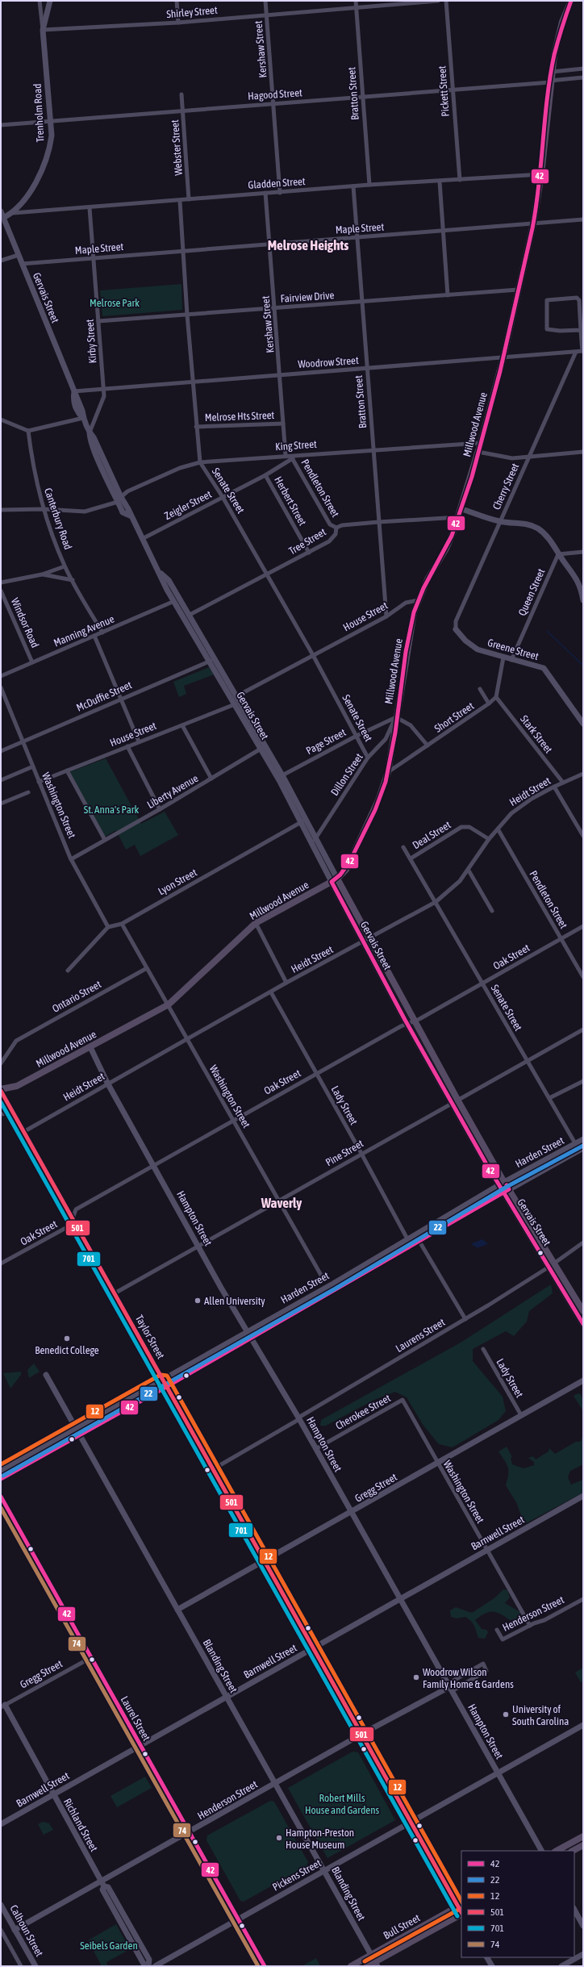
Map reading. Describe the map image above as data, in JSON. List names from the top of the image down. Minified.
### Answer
{"streets":{"main road":["Gervais Street","Millwood Avenue","Bull Street"],"street":["Shirley Street","Kershaw Street","Pickett Street","Bratton Street","Hagood Street","Trenholm Road","Webster Street","Gladden Street","Maple Street","Fairview Drive","Kirby Street","Woodrow Street","Melrose Hts Street","King Street","Cherry Street","Pendleton Street","Senate Street","Herbert Street","Zeigler Street","Canterbury Road","Tree Street","Queen Street","House Street","Windsor Road","Manning Avenue","Greene Street","McDuffie Street","Short Street","Stark Street","Page Street","Dillon Street","Liberty Avenue","Heidt Street","Washington Street","Deal Street","Lyon Street","Oak Street","Ontario Street","Lady Street","Harden Street","Pine Street","Hampton Street","Laurens Street","Taylor Street","Cherokee Street","Gregg Street","Barnwell Street","Henderson Street","Blanding Street","Laurel Street","Richland Street","Pickens Street","Calhoun Street"]},"crossings":[["Shirley Street","Kershaw Street"],["Shirley Street","Bratton Street"],["Shirley Street","Trenholm Road"],["Kershaw Street","Hagood Street"],["Kershaw Street","Gladden Street"],["Kershaw Street","Maple Street"],["Kershaw Street","Fairview Drive"],["Kershaw Street","Woodrow Street"],["Kershaw Street","Melrose Hts Street"],["Kershaw Street","King Street"],["Kershaw Street","Pendleton Street"],["Kershaw Street","Zeigler Street"],["Pickett Street","Hagood Street"],["Pickett Street","Gladden Street"],["Bratton Street","Hagood Street"],["Bratton Street","Gladden Street"],["Bratton Street","Maple Street"],["Bratton Street","Fairview Drive"],["Bratton Street","Woodrow Street"],["Bratton Street","King Street"],["Bratton Street","Tree Street"],["Bratton Street","House Street"],["Hagood Street","Trenholm Road"],["Hagood Street","Webster Street"],["Hagood Street","Millwood Avenue"],["Trenholm Road","Gladden Street"],["Trenholm Road","Gervais Street"],["Webster Street","Gladden Street"],["Gladden Street","Kirby Street"],["Gladden Street","Millwood Avenue"],["Gladden Street","Senate Street"],["Maple Street","Gervais Street"],["Maple Street","Kirby Street"],["Maple Street","Millwood Avenue"],["Maple Street","Senate Street"],["Fairview Drive","Kirby Street"],["Fairview Drive","Millwood Avenue"],["Fairview Drive","Senate Street"],["Gervais Street","Kirby Street"],["Gervais Street","Woodrow Street"],["Gervais Street","Millwood Avenue"],["Gervais Street","King Street"],["Gervais Street","Zeigler Street"],["Gervais Street","Tree Street"],["Gervais Street","House Street"],["Gervais Street","Manning Avenue"],["Gervais Street","McDuffie Street"],["Gervais Street","Page Street"],["Gervais Street","Dillon Street"],["Gervais Street","Liberty Avenue"],["Gervais Street","Heidt Street"],["Gervais Street","Lyon Street"],["Gervais Street","Oak Street"],["Gervais Street","Harden Street"],["Gervais Street","Pine Street"],["Gervais Street","Laurens Street"],["Kirby Street","Woodrow Street"],["Woodrow Street","Millwood Avenue"],["Woodrow Street","Cherry Street"],["Woodrow Street","Senate Street"],["Melrose Hts Street","Senate Street"],["Millwood Avenue","King Street"],["Millwood Avenue","Tree Street"],["Millwood Avenue","House Street"],["Millwood Avenue","Short Street"],["Millwood Avenue","Page Street"],["Millwood Avenue","Dillon Street"],["Millwood Avenue","Washington Street"],["Millwood Avenue","Hampton Street"],["Millwood Avenue","Taylor Street"],["King Street","Pendleton Street"],["King Street","Senate Street"],["King Street","Zeigler Street"],["King Street","Canterbury Road"],["Cherry Street","Greene Street"],["Pendleton Street","Zeigler Street"],["Pendleton Street","Tree Street"],["Pendleton Street","Heidt Street"],["Pendleton Street","Oak Street"],["Senate Street","Zeigler Street"],["Senate Street","Tree Street"],["Senate Street","House Street"],["Senate Street","Page Street"],["Senate Street","Dillon Street"],["Senate Street","Heidt Street"],["Senate Street","Deal Street"],["Senate Street","Oak Street"],["Senate Street","Harden Street"],["Senate Street","Pine Street"],["Herbert Street","Zeigler Street"],["Herbert Street","Tree Street"],["Canterbury Road","Manning Avenue"],["Queen Street","Greene Street"],["House Street","Washington Street"],["Windsor Road","Manning Avenue"],["McDuffie Street","Washington Street"],["Short Street","Stark Street"],["Stark Street","Heidt Street"],["Page Street","Dillon Street"],["Liberty Avenue","Washington Street"],["Heidt Street","Washington Street"],["Heidt Street","Deal Street"],["Heidt Street","Lady Street"],["Heidt Street","Hampton Street"],["Heidt Street","Taylor Street"],["Washington Street","Lyon Street"],["Washington Street","Oak Street"],["Washington Street","Ontario Street"],["Washington Street","Pine Street"],["Washington Street","Cherokee Street"],["Washington Street","Gregg Street"],["Washington Street","Barnwell Street"],["Washington Street","Henderson Street"],["Oak Street","Lady Street"],["Oak Street","Hampton Street"],["Oak Street","Taylor Street"],["Lady Street","Harden Street"],["Lady Street","Pine Street"],["Lady Street","Gregg Street"],["Harden Street","Hampton Street"],["Harden Street","Taylor Street"],["Harden Street","Blanding Street"],["Pine Street","Hampton Street"],["Pine Street","Taylor Street"],["Hampton Street","Laurens Street"],["Hampton Street","Cherokee Street"],["Hampton Street","Gregg Street"],["Hampton Street","Barnwell Street"],["Hampton Street","Henderson Street"],["Hampton Street","Pickens Street"],["Laurens Street","Taylor Street"],["Taylor Street","Gregg Street"],["Taylor Street","Barnwell Street"],["Taylor Street","Henderson Street"],["Taylor Street","Pickens Street"],["Taylor Street","Bull Street"],["Gregg Street","Blanding Street"],["Gregg Street","Laurel Street"],["Gregg Street","Richland Street"],["Barnwell Street","Blanding Street"],["Barnwell Street","Laurel Street"],["Barnwell Street","Richland Street"],["Henderson Street","Blanding Street"],["Henderson Street","Laurel Street"],["Henderson Street","Richland Street"],["Henderson Street","Calhoun Street"],["Blanding Street","Pickens Street"],["Blanding Street","Bull Street"],["Laurel Street","Pickens Street"]],"districts":["Melrose Heights","Waverly"],"parks":["Melrose Park","St. Anna's Park","Robert Mills House and Gardens","Seibels Garden"],"places":["Allen University","Benedict College","Woodrow Wilson Family Home & Gardens","University of South Carolina","Hampton-Preston House Museum"],"lines":["transit line 42","transit line 501","transit line 701","transit line 22","transit line 12","transit line 74"],"legend":["42","22","12","501","701","74"]}
